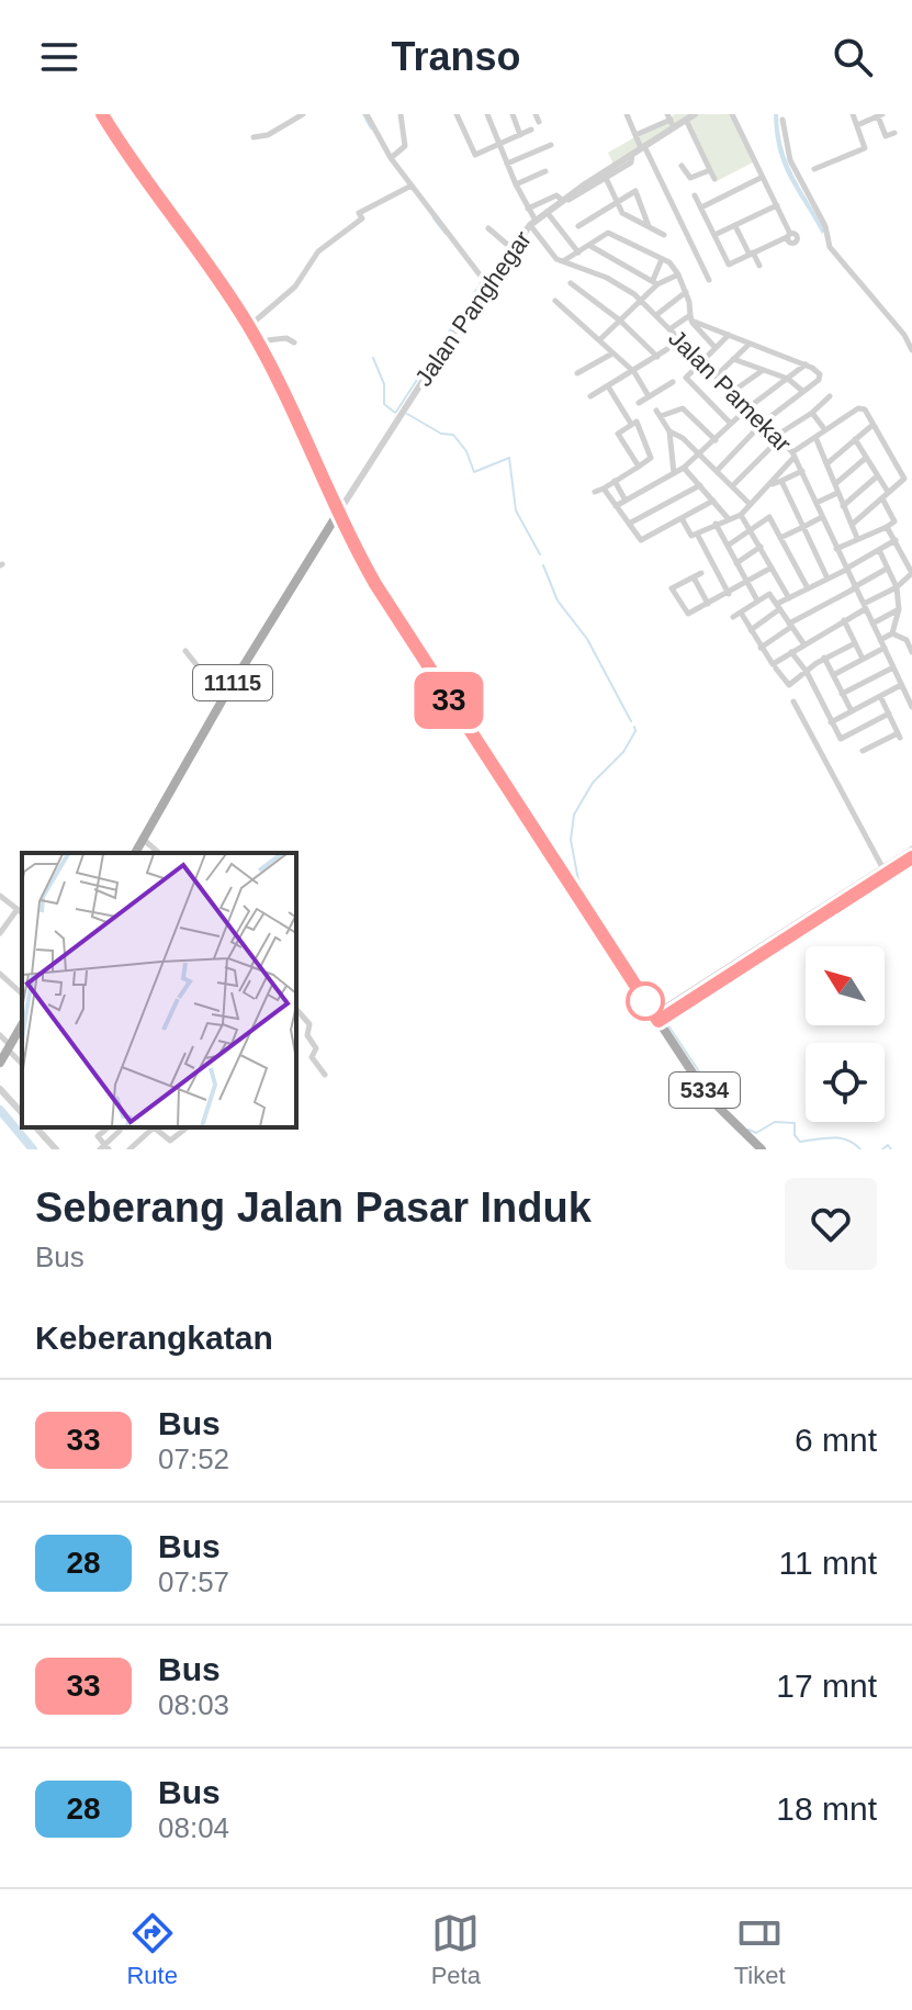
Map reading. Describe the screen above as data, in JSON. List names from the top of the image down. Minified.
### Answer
{"streets":{"main road":["11115","5334"],"street":["Jalan Panghegar","Jalan Pamekar"]},"crossings":[["Jalan Panghegar","Jalan Pamekar"],["Jalan Panghegar","11115"],["Jalan Panghegar","5334"],["11115","5334"]],"lines":["bus line 33"],"north":"top left","page":{"header":"Transo","on_map":"33","heading":[["Seberang Jalan Pasar Induk","Bus"],"Keberangkatan"],"list":[{"mark":"33","name":"Bus","note":"07:52","value":"6 mnt"},{"mark":"28","name":"Bus","note":"07:57","value":"11 mnt"},{"mark":"33","name":"Bus","note":"08:03","value":"17 mnt"},{"mark":"28","name":"Bus","note":"08:04","value":"18 mnt"}],"tabs":["Rute","Peta","Tiket"]}}
